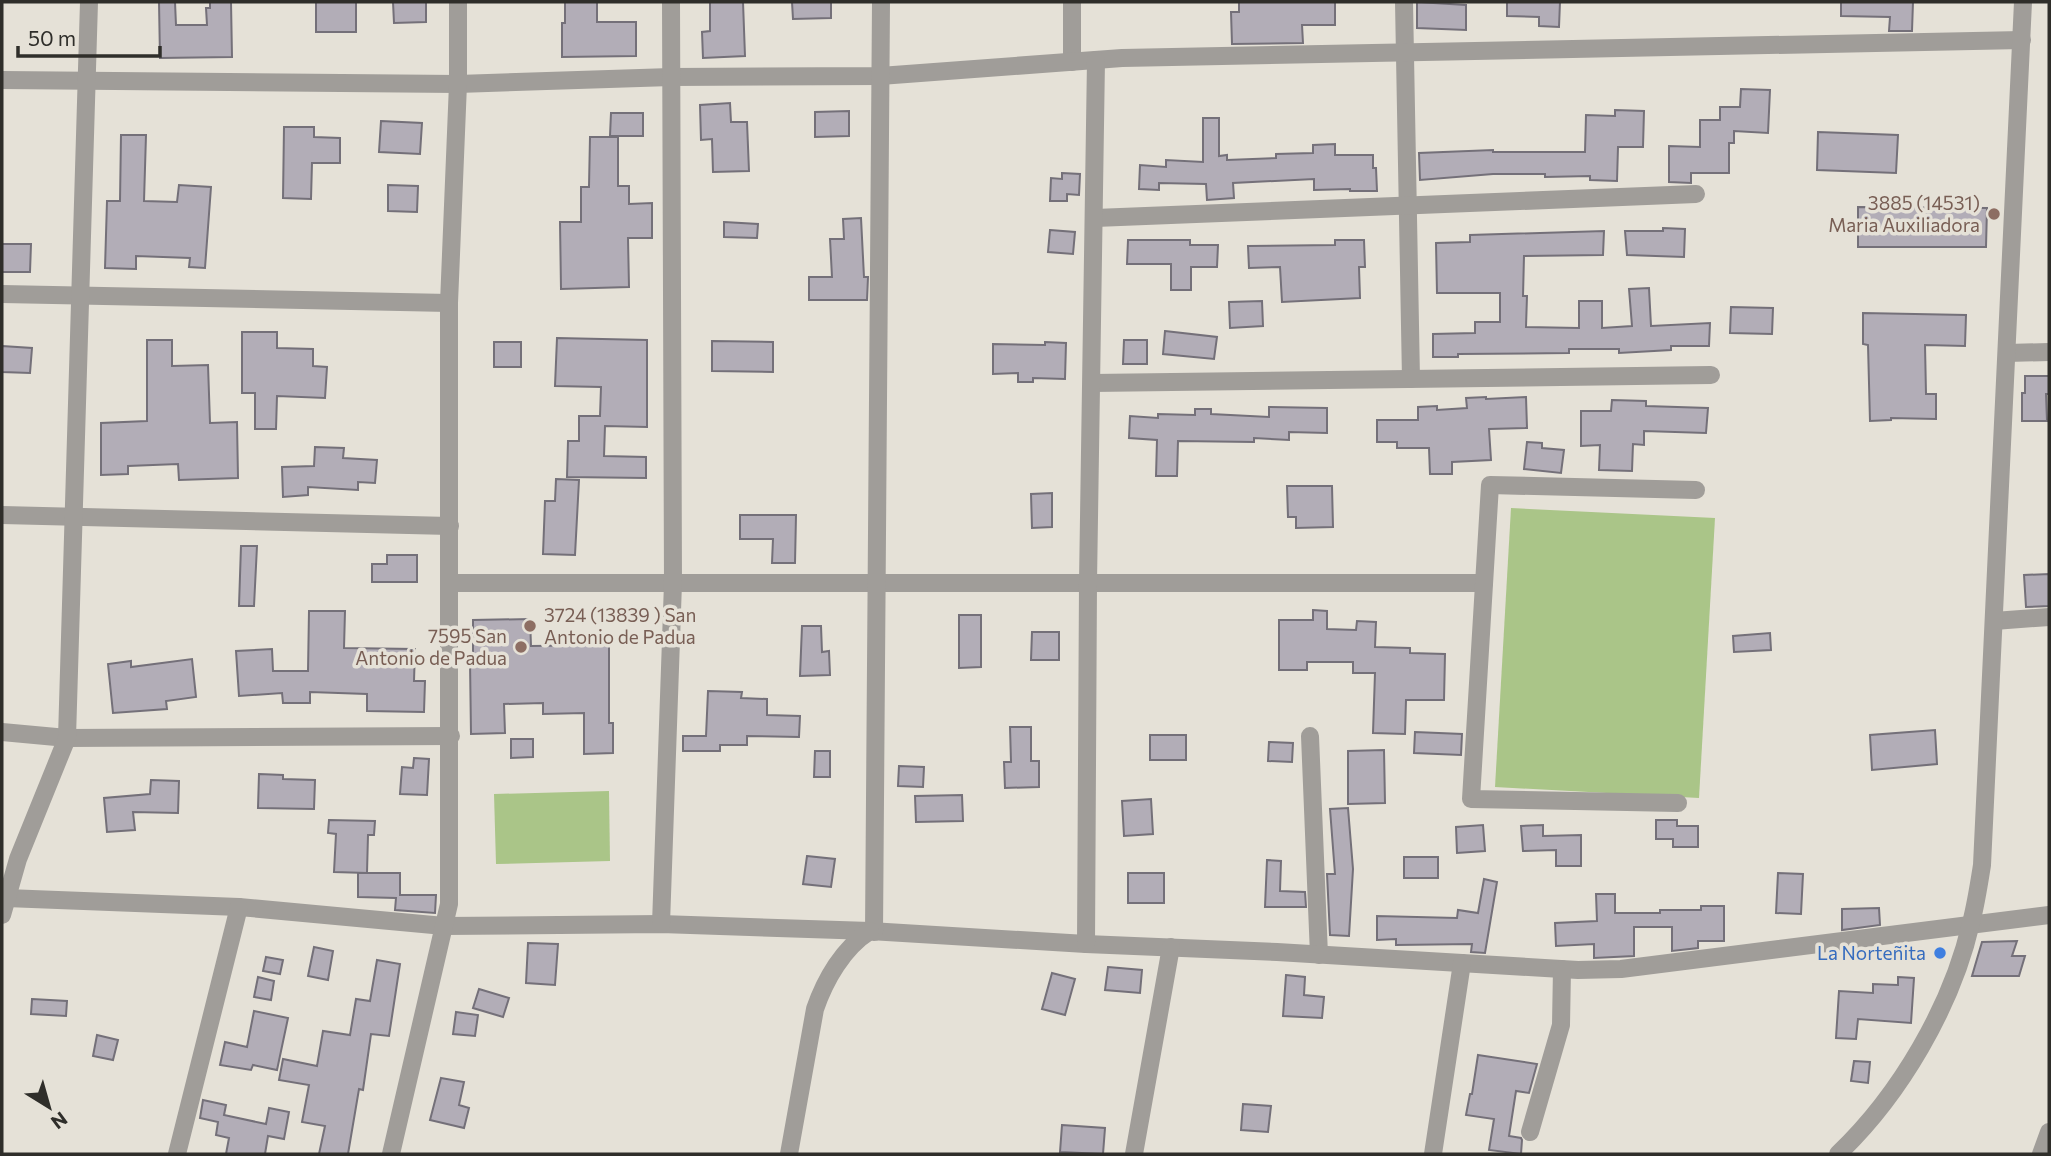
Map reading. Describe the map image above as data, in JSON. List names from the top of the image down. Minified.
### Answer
{"places":["3885 (14531) Maria Auxiliadora","3724 (13839 ) San Antonio de Padua","7595 San Antonio de Padua","La Norteñita"],"scale_bar":"50 m","north":"bottom right"}
